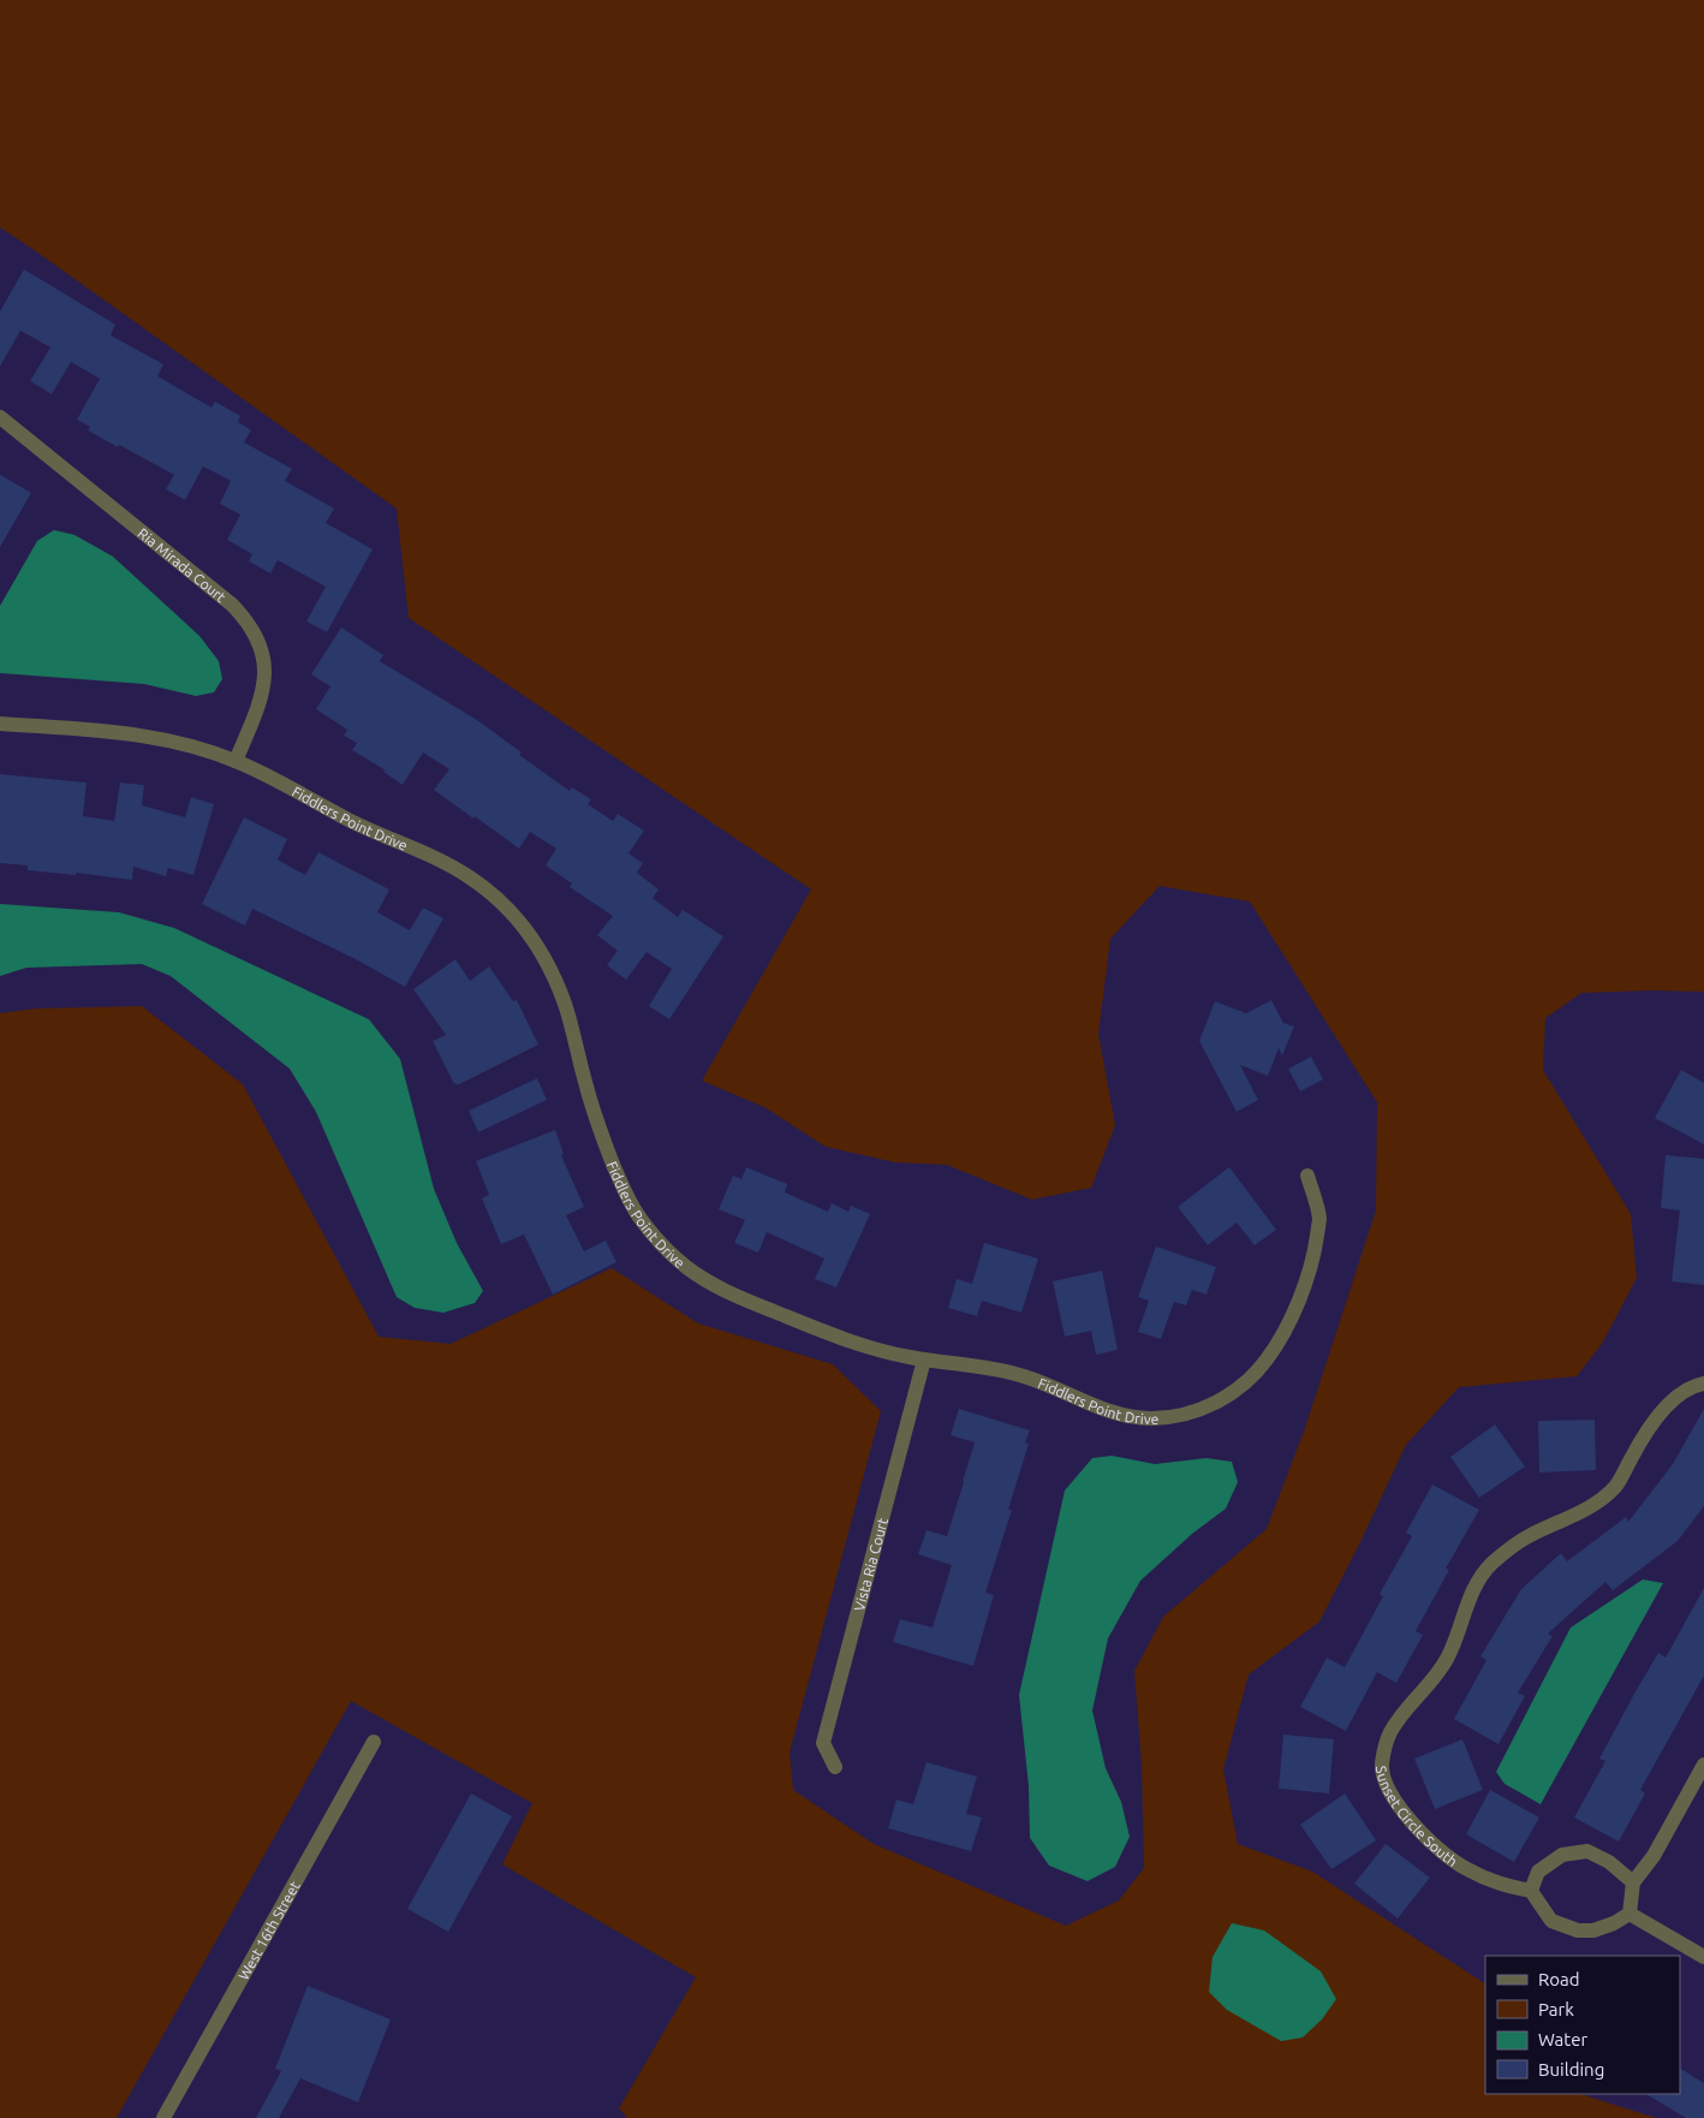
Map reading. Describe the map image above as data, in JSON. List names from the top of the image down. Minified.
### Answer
{"streets":{"street":["Ria Mirada Court","Fiddlers Point Drive","Vista Ria Court","Sunset Circle South","West 16th Street"]},"crossings":[["Ria Mirada Court","Fiddlers Point Drive"],["Fiddlers Point Drive","Vista Ria Court"]],"legend":["Road","Park","Water","Building"]}
